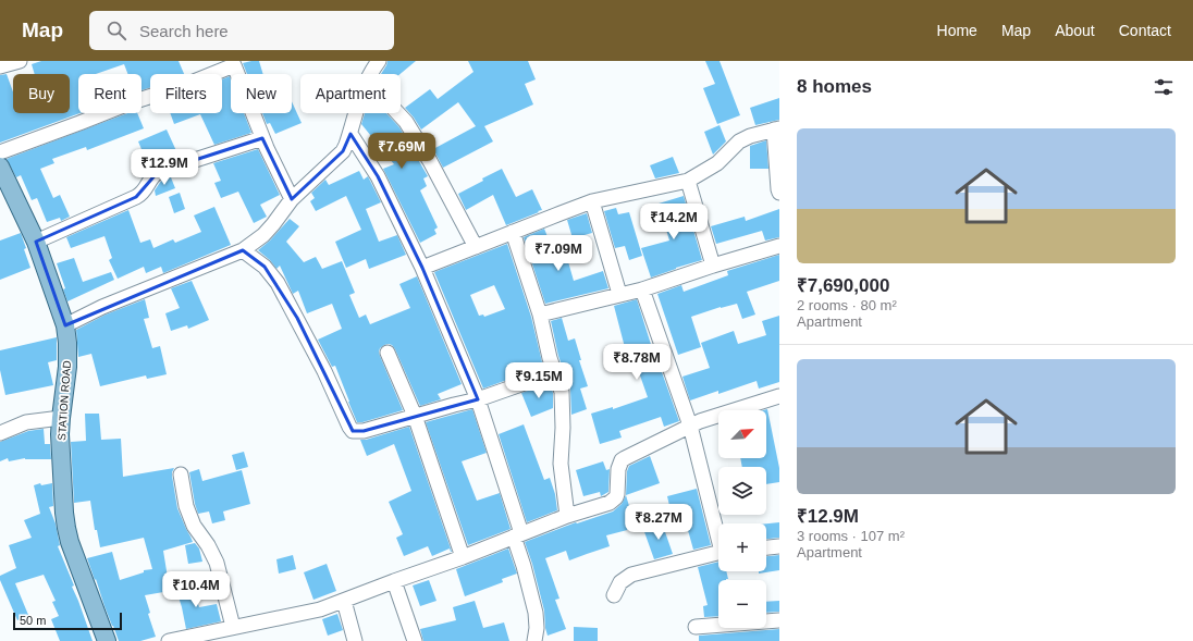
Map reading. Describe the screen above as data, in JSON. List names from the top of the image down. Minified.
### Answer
{"streets":{"main road":["STATION ROAD"]},"scale_bar":"50 m","north":"top right","page":{"header":"Map","search":"Search here","nav":["Home","Map","About","Contact"],"heading":"8 homes","chip":["Buy","Rent","Filters","New","Apartment"],"list":[{"name":"₹7,690,000","note":"2 rooms · 80 m² · Apartment"},{"name":"₹12.9M","note":"3 rooms · 107 m² · Apartment"}],"price":["₹7.69M","₹12.9M","₹14.2M","₹7.09M","₹8.78M","₹9.15M","₹8.27M","₹10.4M"],"map_buttons":["+","−"],"scale":"50 m"}}
